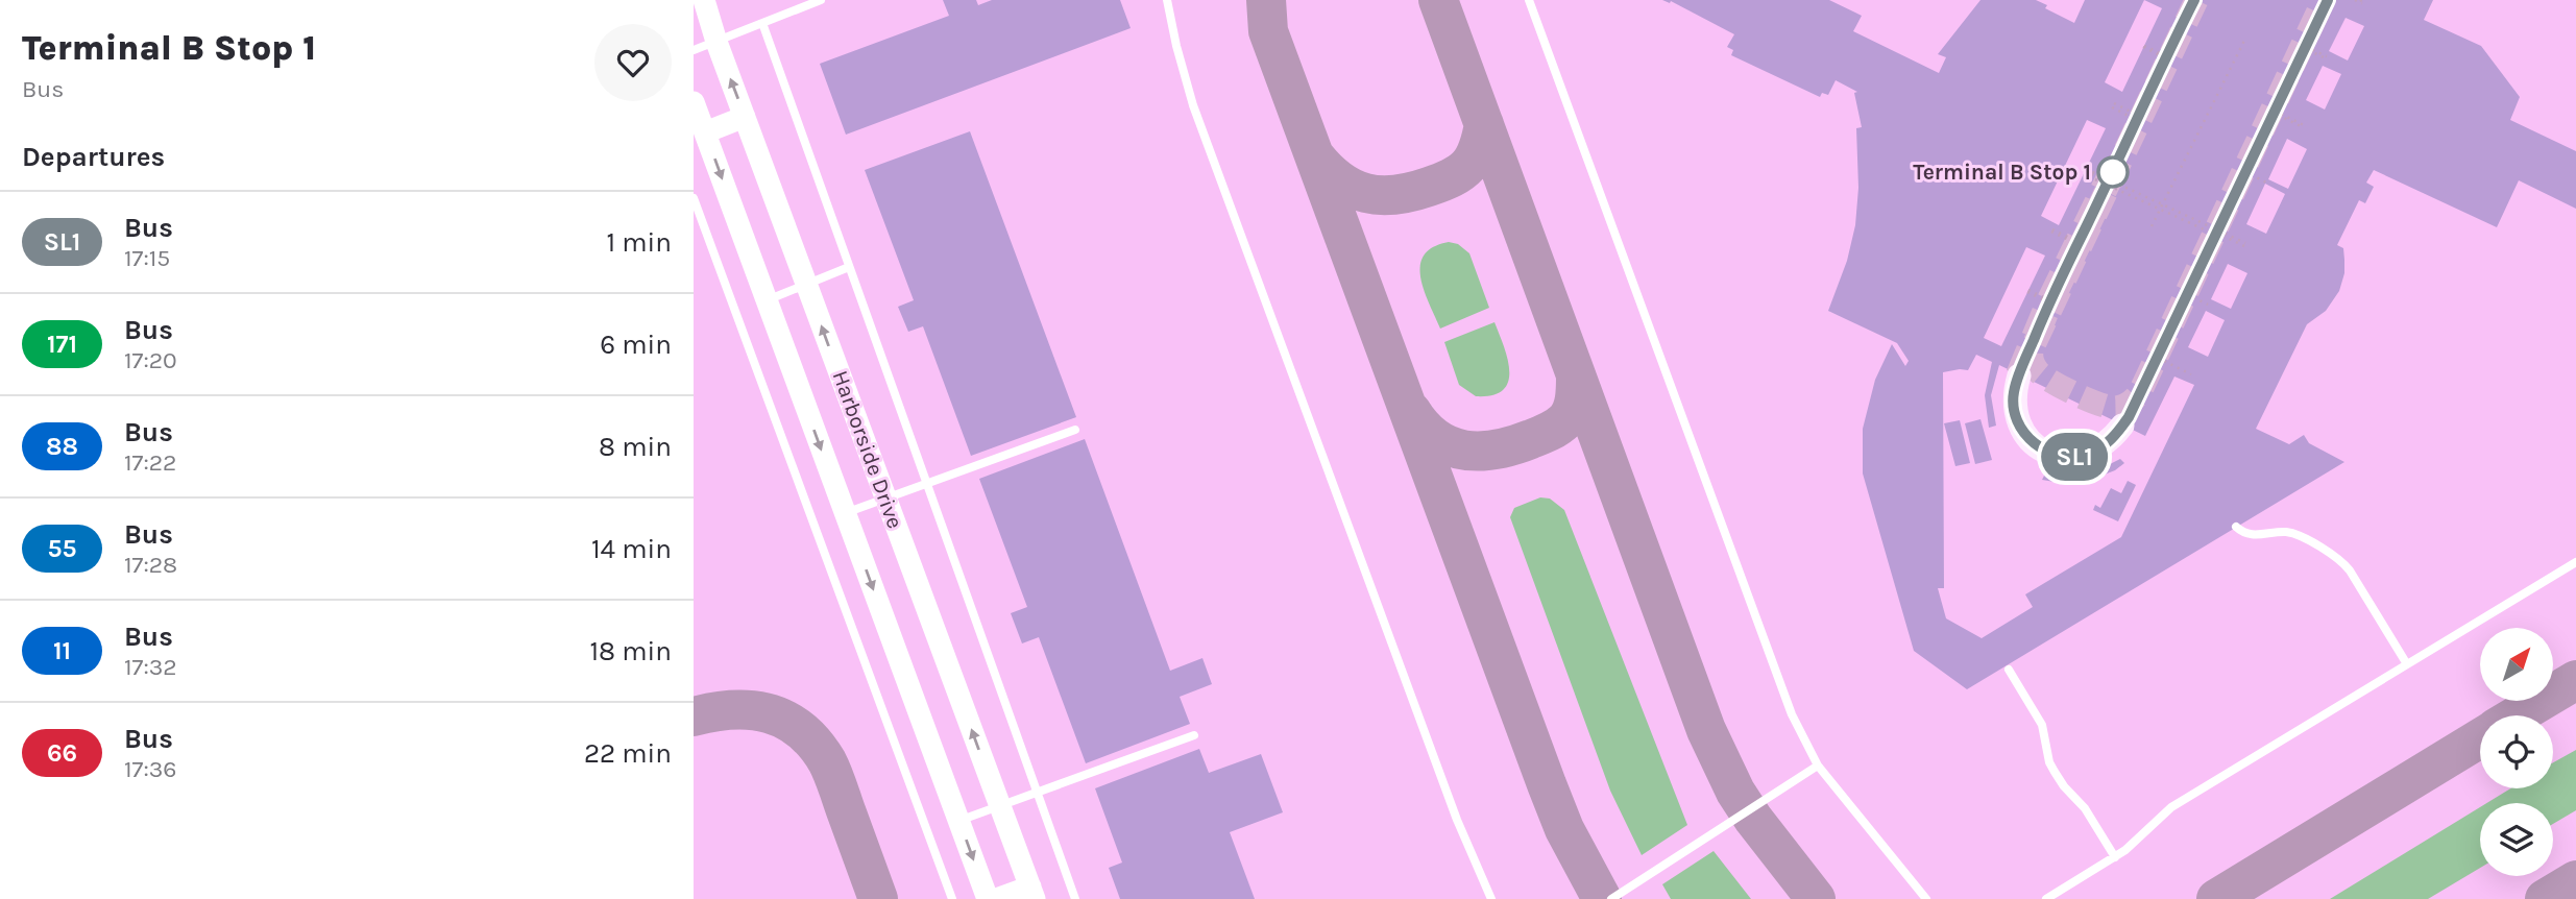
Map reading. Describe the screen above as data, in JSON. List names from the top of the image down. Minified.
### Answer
{"streets":{"street":["Harborside Drive"]},"places":["Terminal B Stop 1"],"lines":["bus line SL1"],"north":"top right","page":{"heading":[["Terminal B Stop 1","Bus"],"Departures"],"on_map":"SL1","list":[{"mark":"SL1","name":"Bus","note":"17:15","value":"1 min"},{"mark":"171","name":"Bus","note":"17:20","value":"6 min"},{"mark":"88","name":"Bus","note":"17:22","value":"8 min"},{"mark":"55","name":"Bus","note":"17:28","value":"14 min"},{"mark":"11","name":"Bus","note":"17:32","value":"18 min"},{"mark":"66","name":"Bus","note":"17:36","value":"22 min"}]}}
